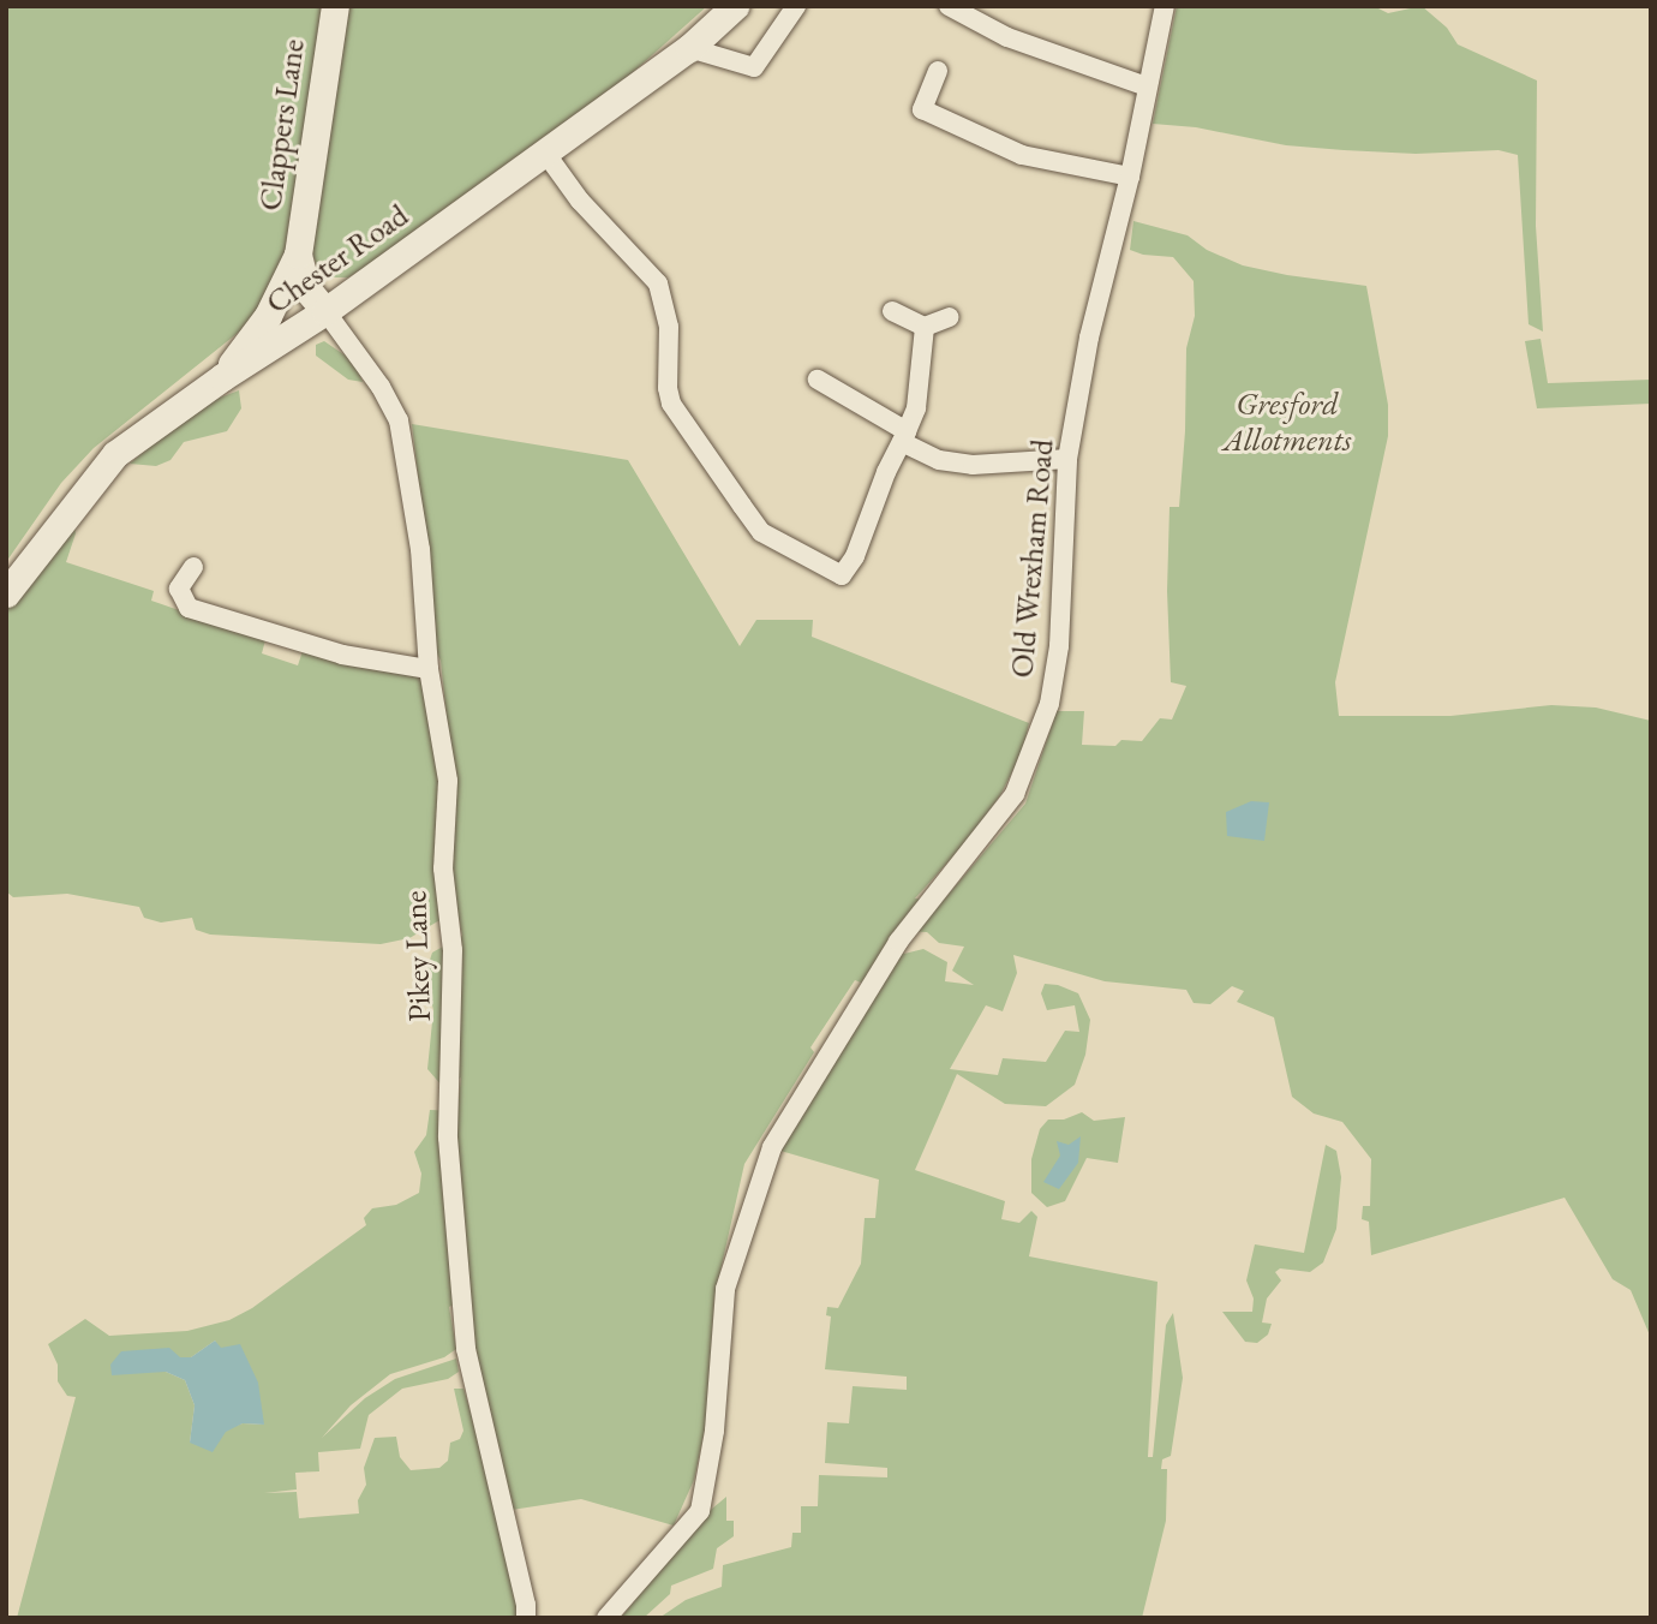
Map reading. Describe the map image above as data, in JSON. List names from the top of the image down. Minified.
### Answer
{"streets":{"main road":["Clappers Lane","Chester Road"],"street":["Old Wrexham Road","Pikey Lane"]},"crossings":[["Clappers Lane","Chester Road"],["Clappers Lane","Pikey Lane"],["Chester Road","Pikey Lane"]],"parks":["Gresford Allotments"]}
